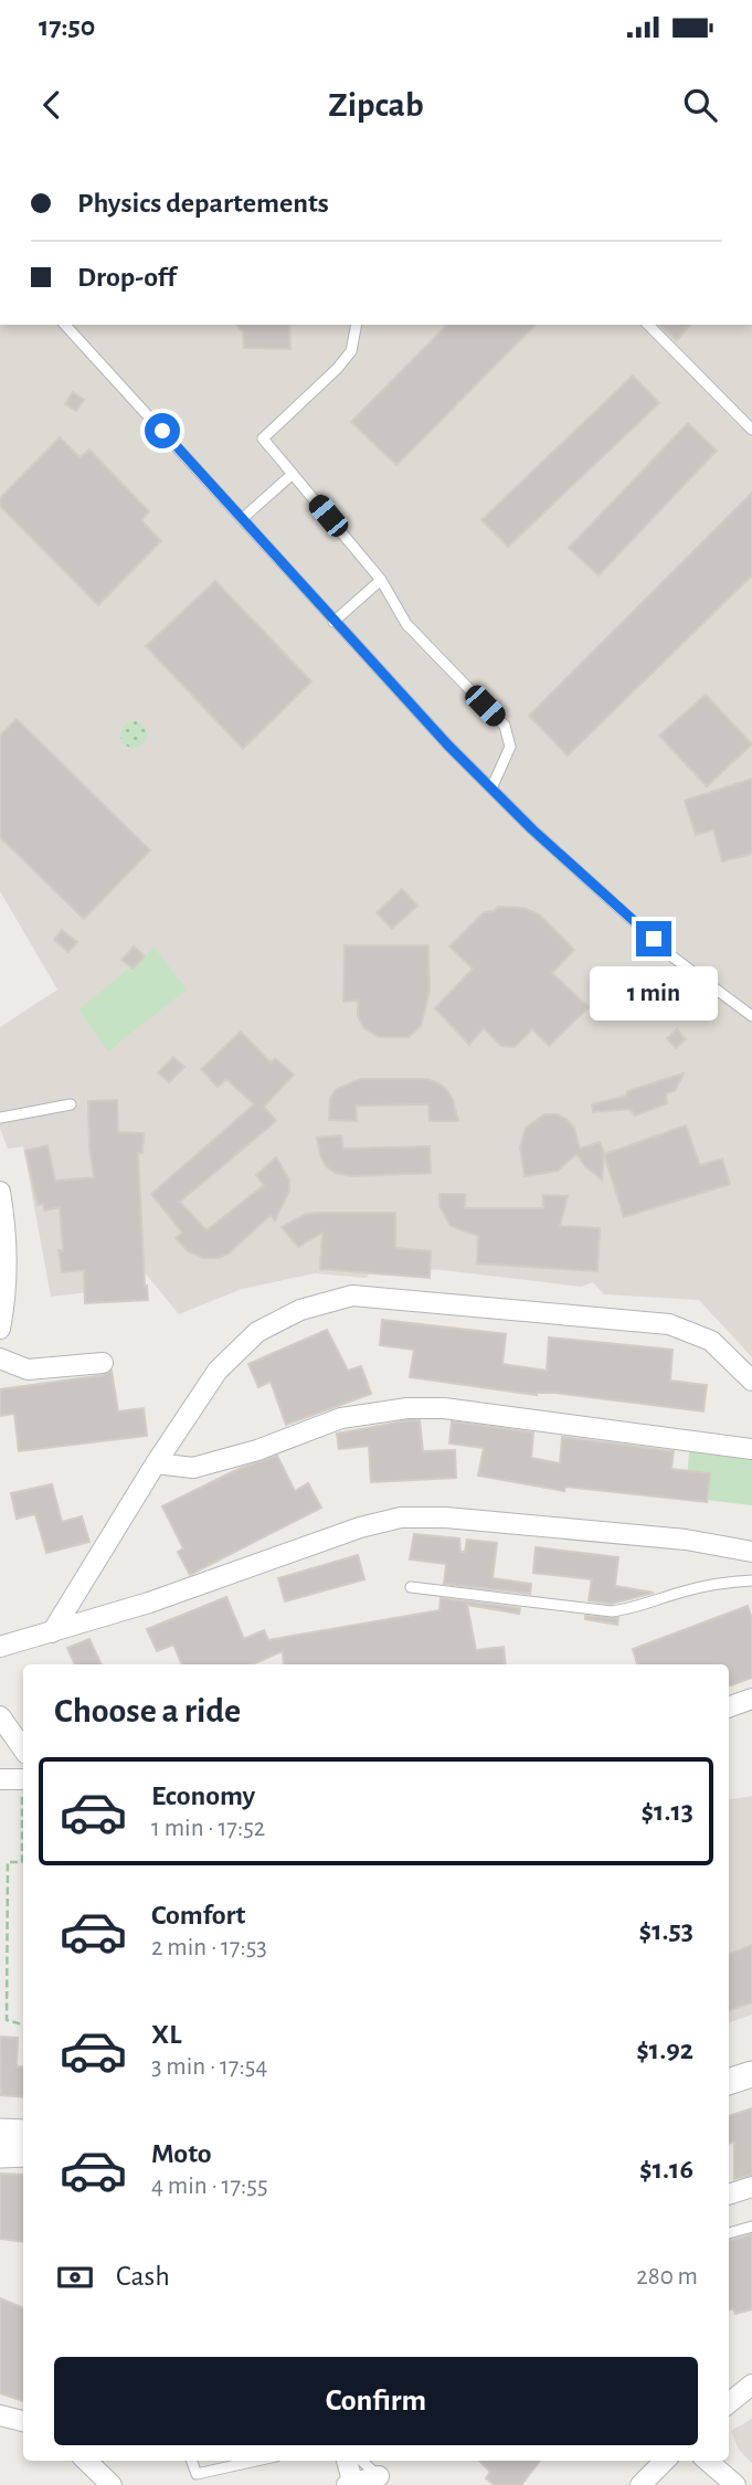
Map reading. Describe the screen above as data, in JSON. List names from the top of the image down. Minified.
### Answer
{"page":{"status":"17:50","header":"Zipcab","banner":["Physics departements","Drop-off"],"bubble":"1 min","heading":"Choose a ride","list":[{"name":"Economy","note":"1 min · 17:52","value":"$1.13"},{"name":"Comfort","note":"2 min · 17:53","value":"$1.53"},{"name":"XL","note":"3 min · 17:54","value":"$1.92"},{"name":"Moto","note":"4 min · 17:55","value":"$1.16"}],"pay":["Cash","280 m"],"buttons":"Confirm"}}
